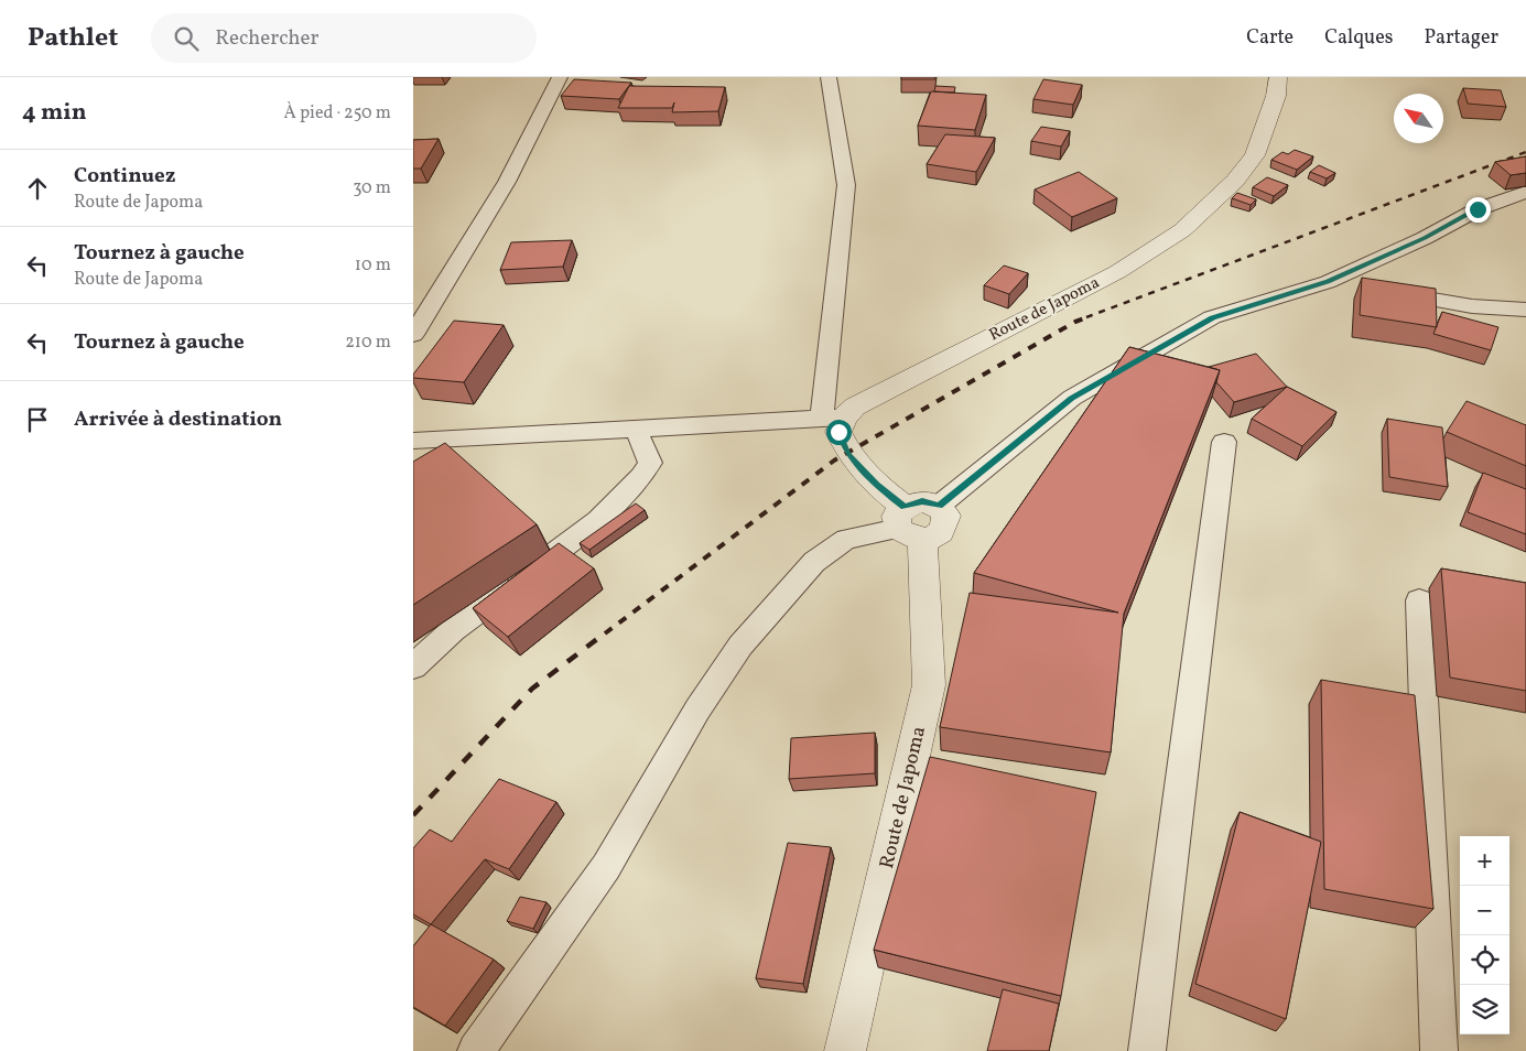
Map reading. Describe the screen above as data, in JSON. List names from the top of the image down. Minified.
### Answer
{"streets":{"street":["Route de Japoma"]},"north":"top left","page":{"header":"Pathlet","search":"Rechercher","nav":["Carte","Calques","Partager"],"heading":["4 min","À pied · 250 m"],"list":[["Continuez","Route de Japoma","30 m"],["Tournez à gauche","Route de Japoma","10 m"],["Tournez à gauche","210 m"],"Arrivée à destination"],"map_buttons":["+","−"]}}
